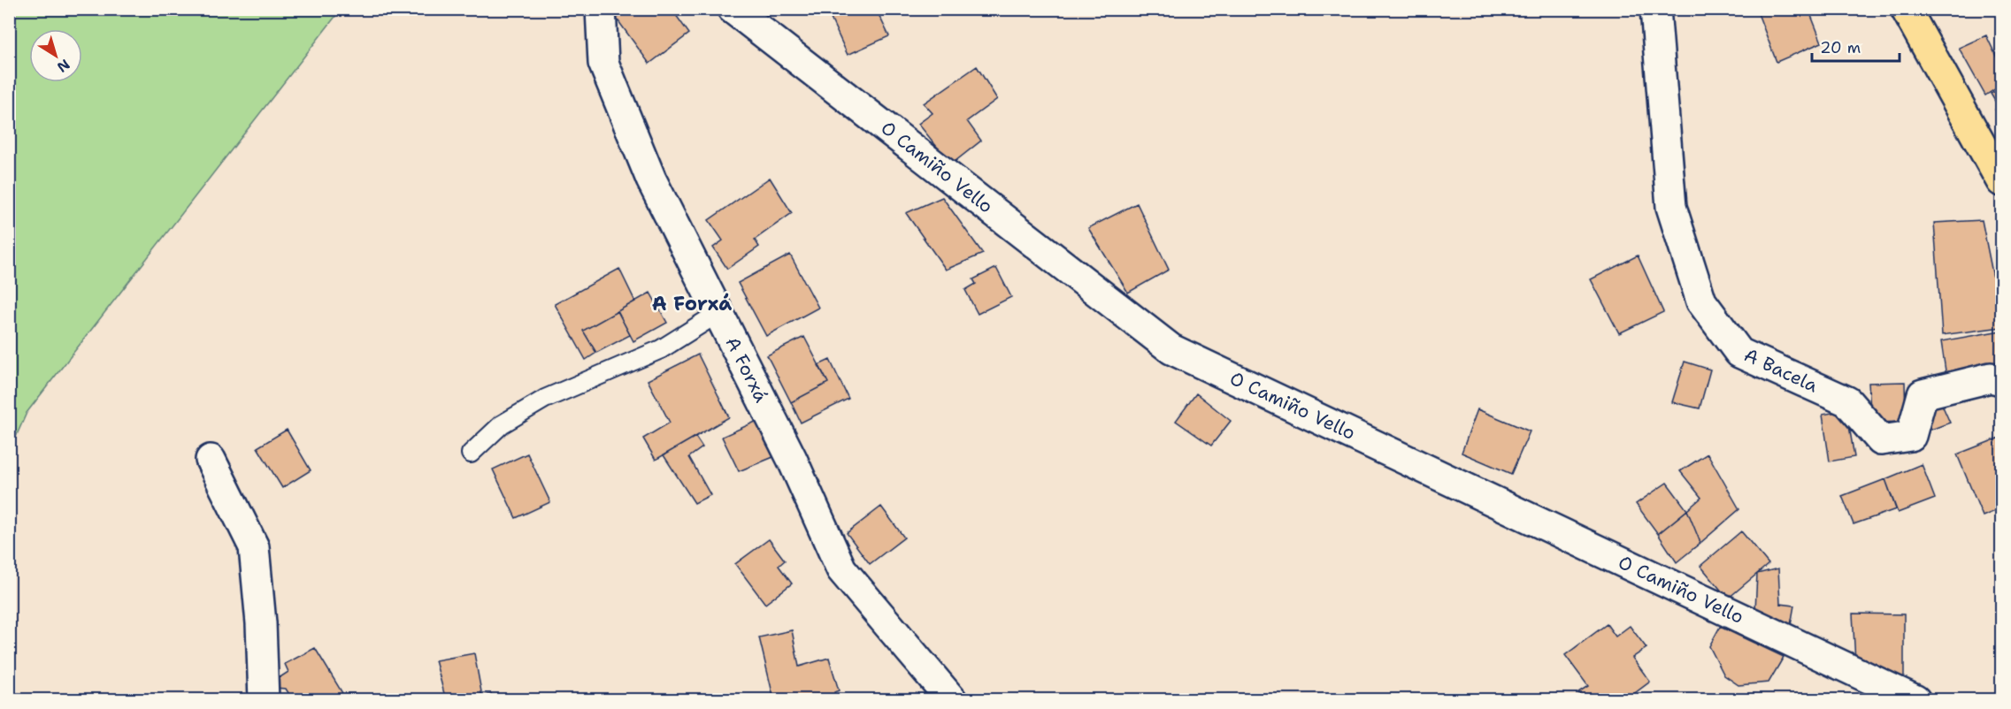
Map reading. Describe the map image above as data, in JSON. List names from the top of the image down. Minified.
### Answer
{"streets":{"street":["O Camiño Vello","A Forxá","A Bacela"]},"districts":["A Forxá"],"scale_bar":"20 m","north":"bottom right"}
